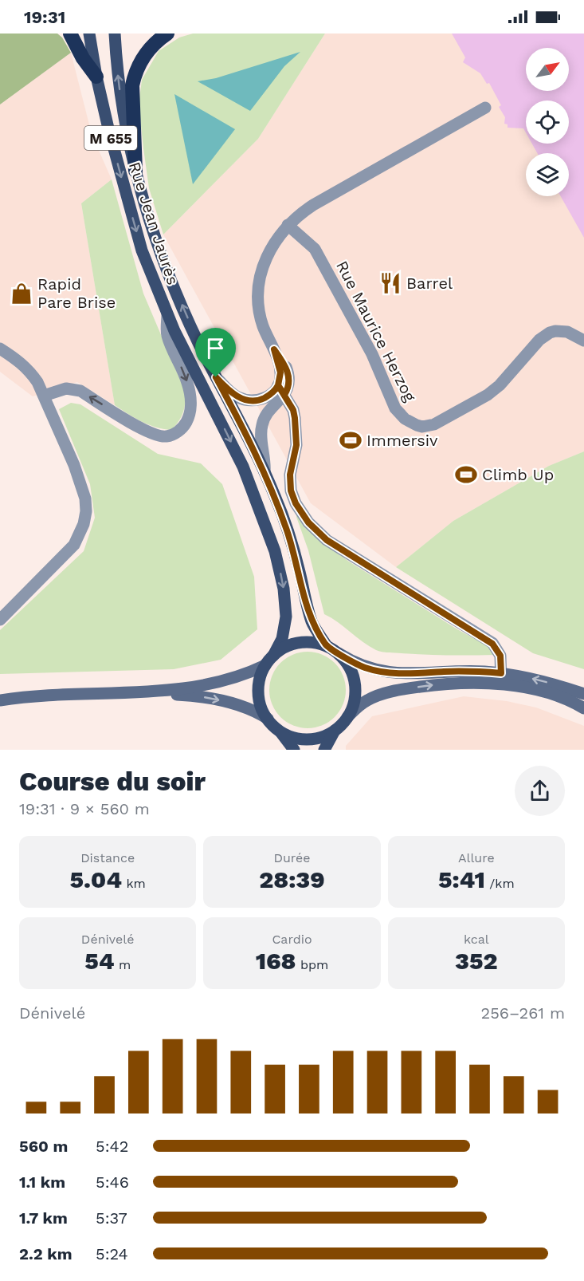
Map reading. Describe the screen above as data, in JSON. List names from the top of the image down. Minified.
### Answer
{"streets":{"main road":["M 655","Rue Jean Jaurès"],"street":["Rue Maurice Herzog"]},"places":{"restaurant":["Barrel"],"shop":["Rapid Pare Brise"],"sports":["Immersiv","Climb Up"]},"north":"top right","page":{"status":"19:31","heading":["Course du soir","19:31 · 9 × 560 m"],"stats":[["Distance","5.04 km"],["Durée","28:39"],["Allure","5:41 /km"],["Dénivelé","54 m"],["Cardio","168 bpm"],["kcal","352"]],"chart":["Dénivelé","256–261 m"],"list":[{"name":"560 m","note":"5:42"},{"name":"1.1 km","note":"5:46"},{"name":"1.7 km","note":"5:37"},{"name":"2.2 km","note":"5:24"}]}}
